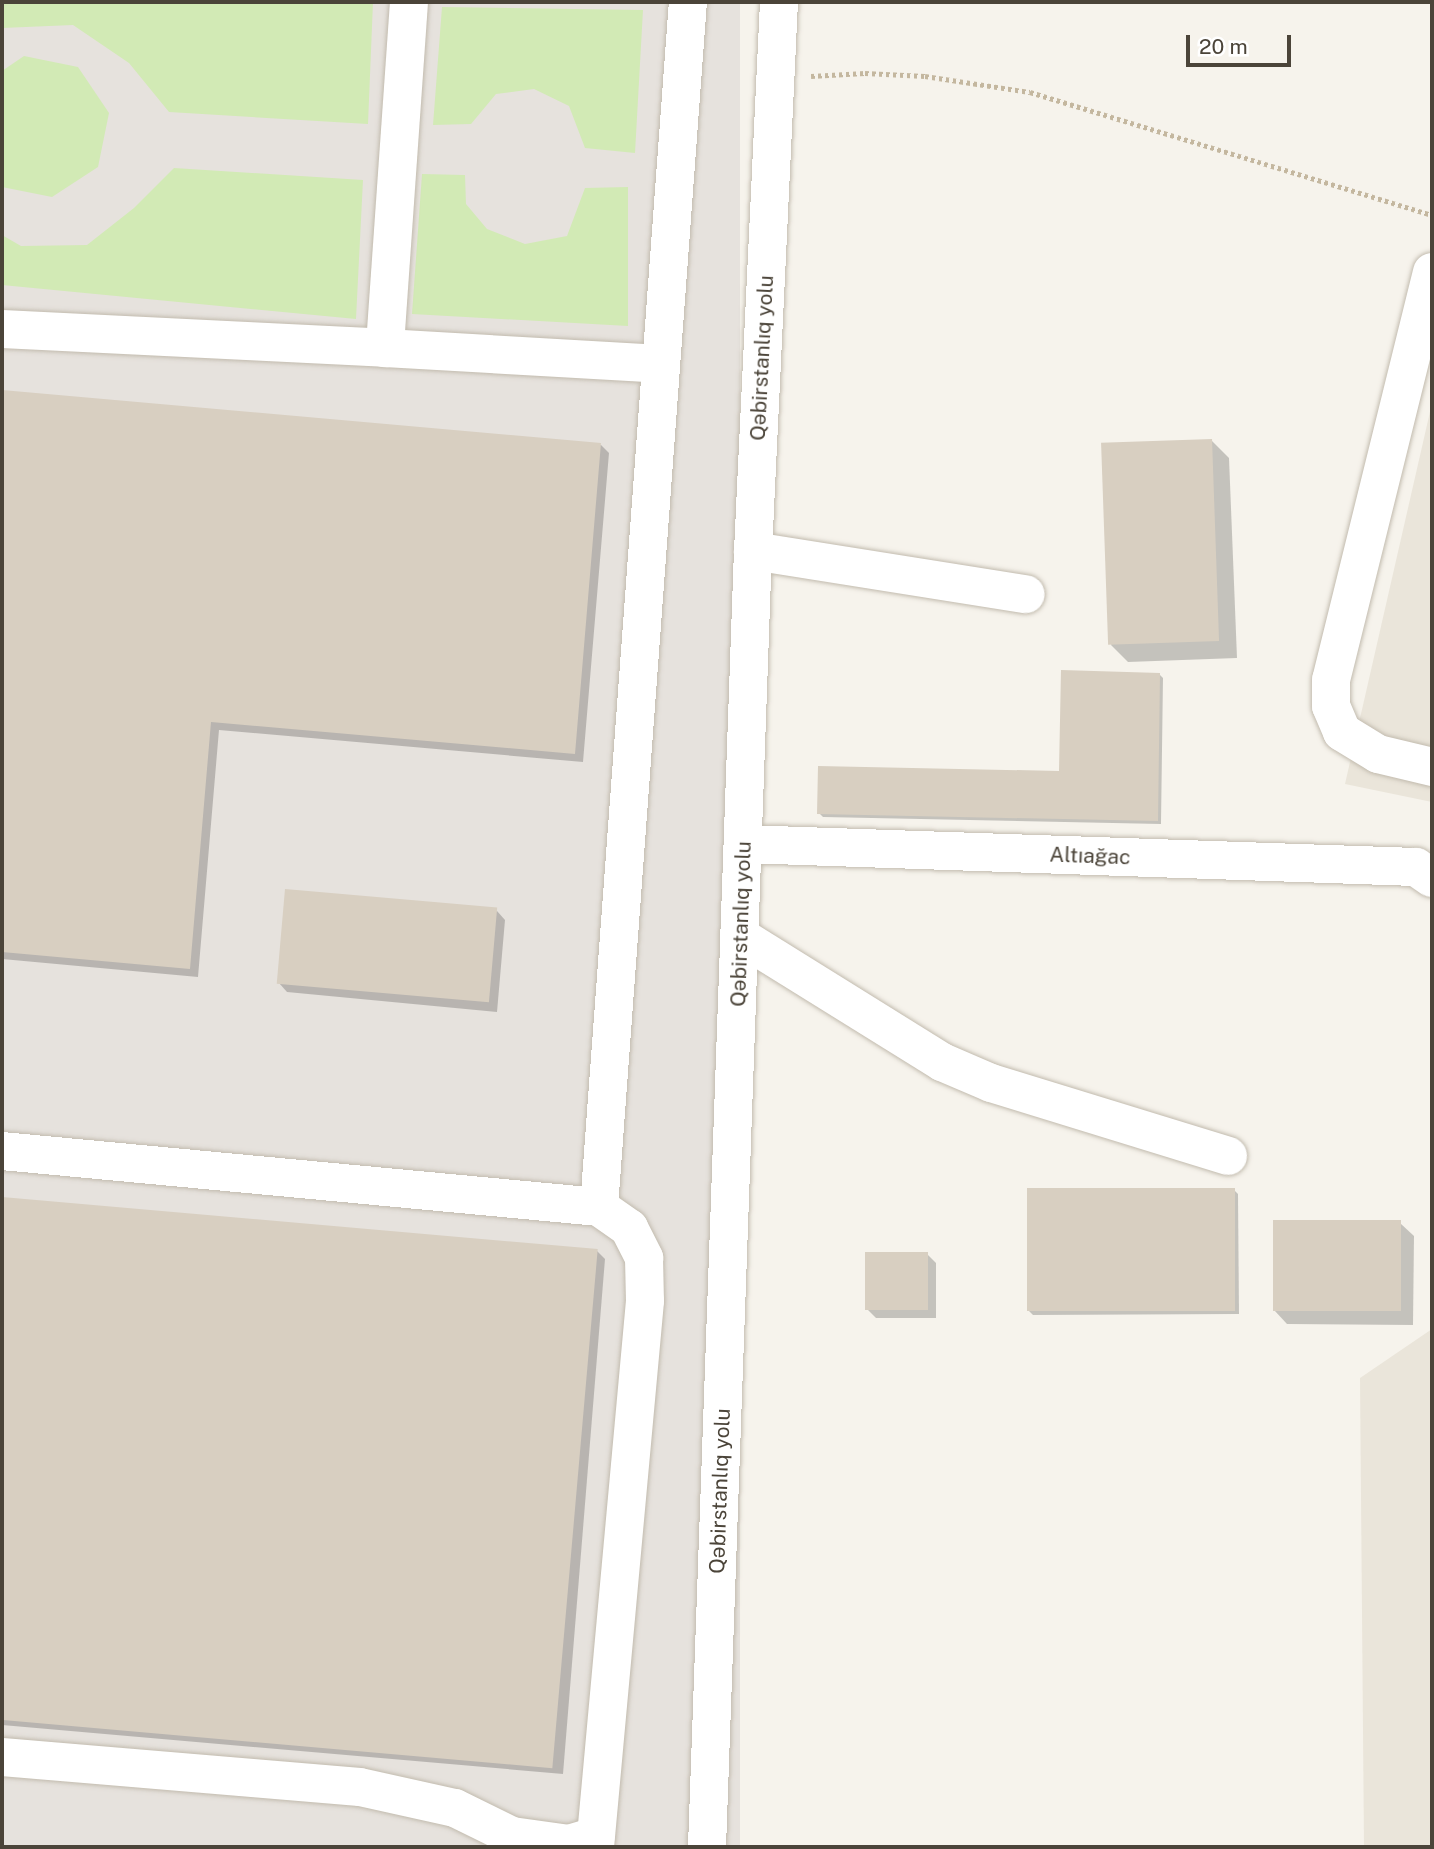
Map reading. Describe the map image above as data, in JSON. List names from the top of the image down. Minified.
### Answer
{"streets":{"street":["Qəbirstanlıq yolu","Altıağac"]},"crossings":[["Qəbirstanlıq yolu","Altıağac"]],"scale_bar":"20 m"}
